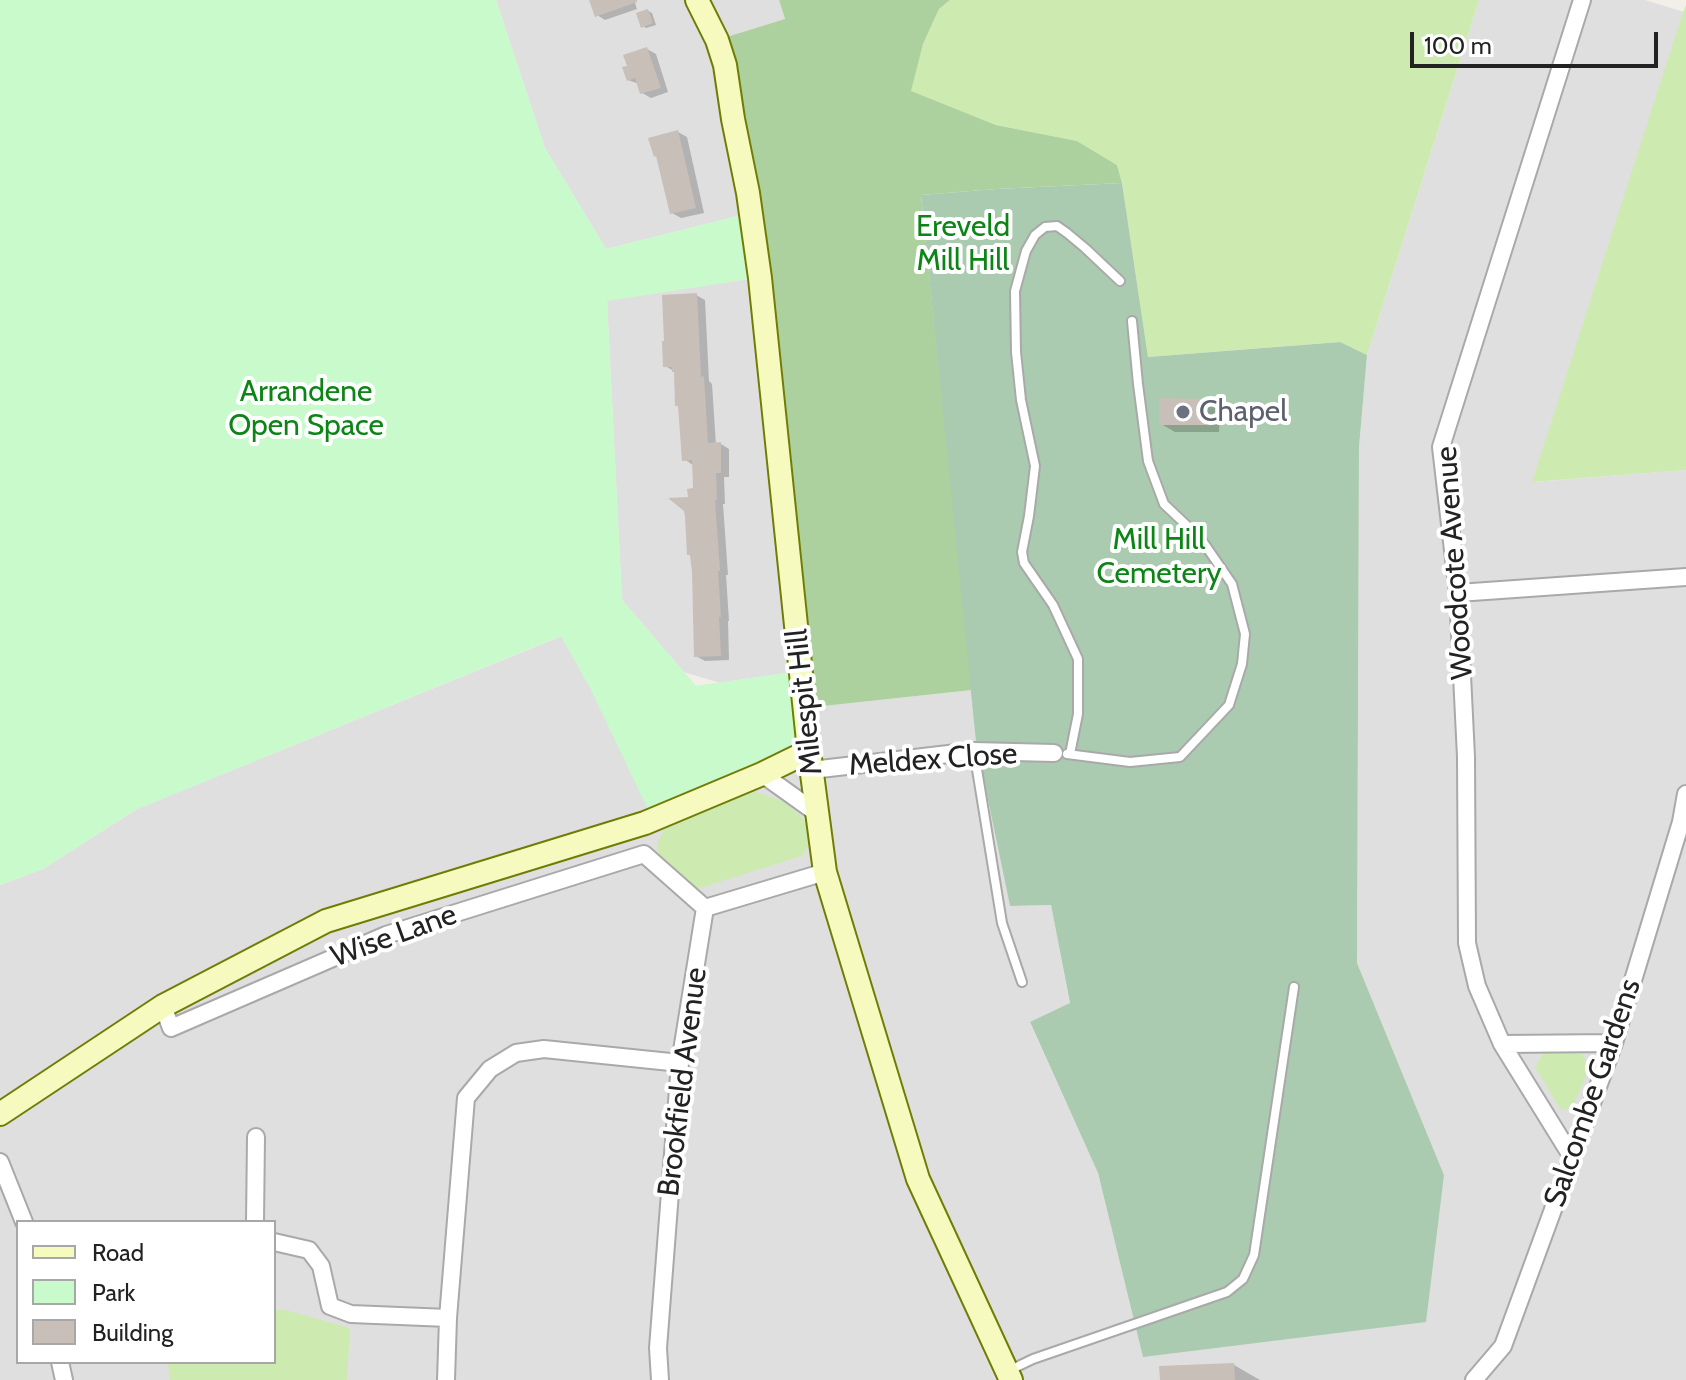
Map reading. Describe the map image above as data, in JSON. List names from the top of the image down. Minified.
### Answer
{"streets":{"street":["Woodcote Avenue","Milespit Hill","Meldex Close","Wise Lane","Brookfield Avenue","Salcombe Gardens"]},"crossings":[["Woodcote Avenue","Salcombe Gardens"],["Milespit Hill","Meldex Close"],["Milespit Hill","Wise Lane"],["Meldex Close","Wise Lane"]],"parks":["Ereveld Mill Hill","Arrandene Open Space","Mill Hill Cemetery"],"places":["Chapel"],"legend":["Road","Park","Building"],"scale_bar":"100 m"}
